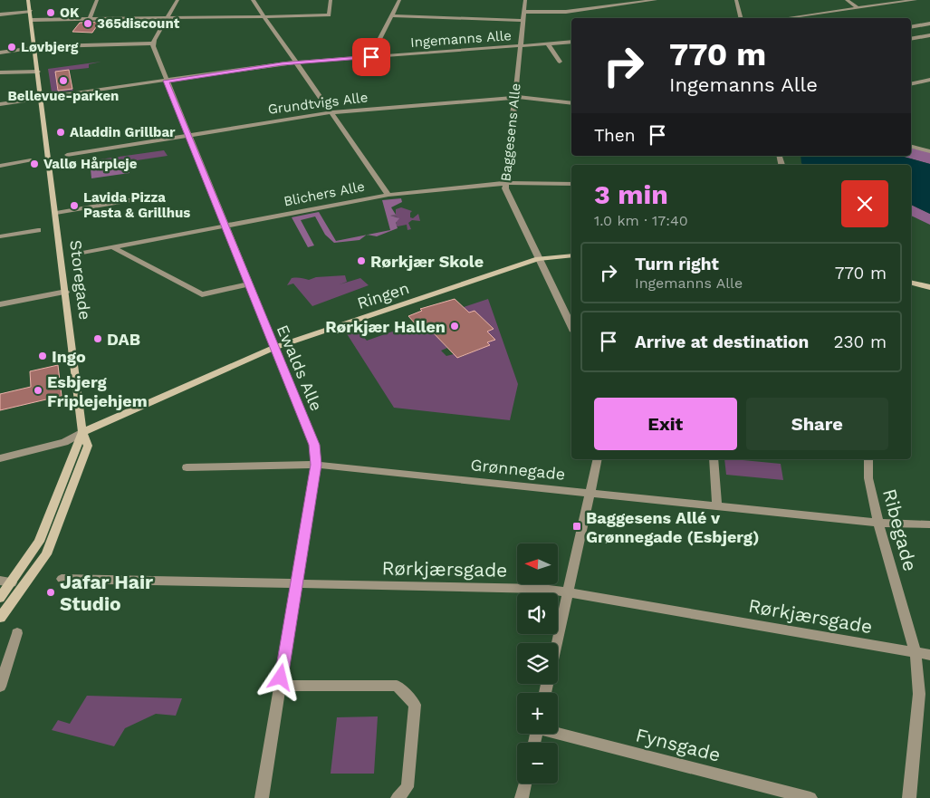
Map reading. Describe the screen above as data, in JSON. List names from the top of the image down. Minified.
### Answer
{"streets":{"street":["Ingemanns Alle","Grundtvigs Alle","Baggesens Alle","Blichers Alle","Storegade","Ringen","Ewalds Alle","Grønnegade","Ribegade","Rørkjærsgade","Fynsgade"]},"crossings":[["Ingemanns Alle","Baggesens Alle"],["Ingemanns Alle","Storegade"],["Ingemanns Alle","Ewalds Alle"],["Grundtvigs Alle","Baggesens Alle"],["Grundtvigs Alle","Ewalds Alle"],["Baggesens Alle","Blichers Alle"],["Baggesens Alle","Ringen"],["Blichers Alle","Ewalds Alle"],["Storegade","Ringen"],["Ringen","Ewalds Alle"],["Ewalds Alle","Grønnegade"],["Ewalds Alle","Rørkjærsgade"],["Grønnegade","Ribegade"],["Ribegade","Rørkjærsgade"]],"places":{"other":["OK","365discount","Løvbjerg","Bellevue-parken","Aladdin Grillbar","Vallø Hårpleje","Lavida Pizza Pasta & Grillhus","Rørkjær Skole","Rørkjær Hallen","DAB","Ingo","Esbjerg Friplejehjem","Jafar Hair Studio"],"transit":["Baggesens Allé v Grønnegade (Esbjerg)"]},"north":"left","page":{"turn":["770 m","Ingemanns Alle"],"then":"Then","heading":["3 min","1.0 km · 17:40"],"list":[{"name":"Turn right","note":"Ingemanns Alle","value":"770 m"},{"name":"Arrive at destination","value":"230 m"}],"buttons":["Exit","Share"],"map_buttons":["+","−"]}}
